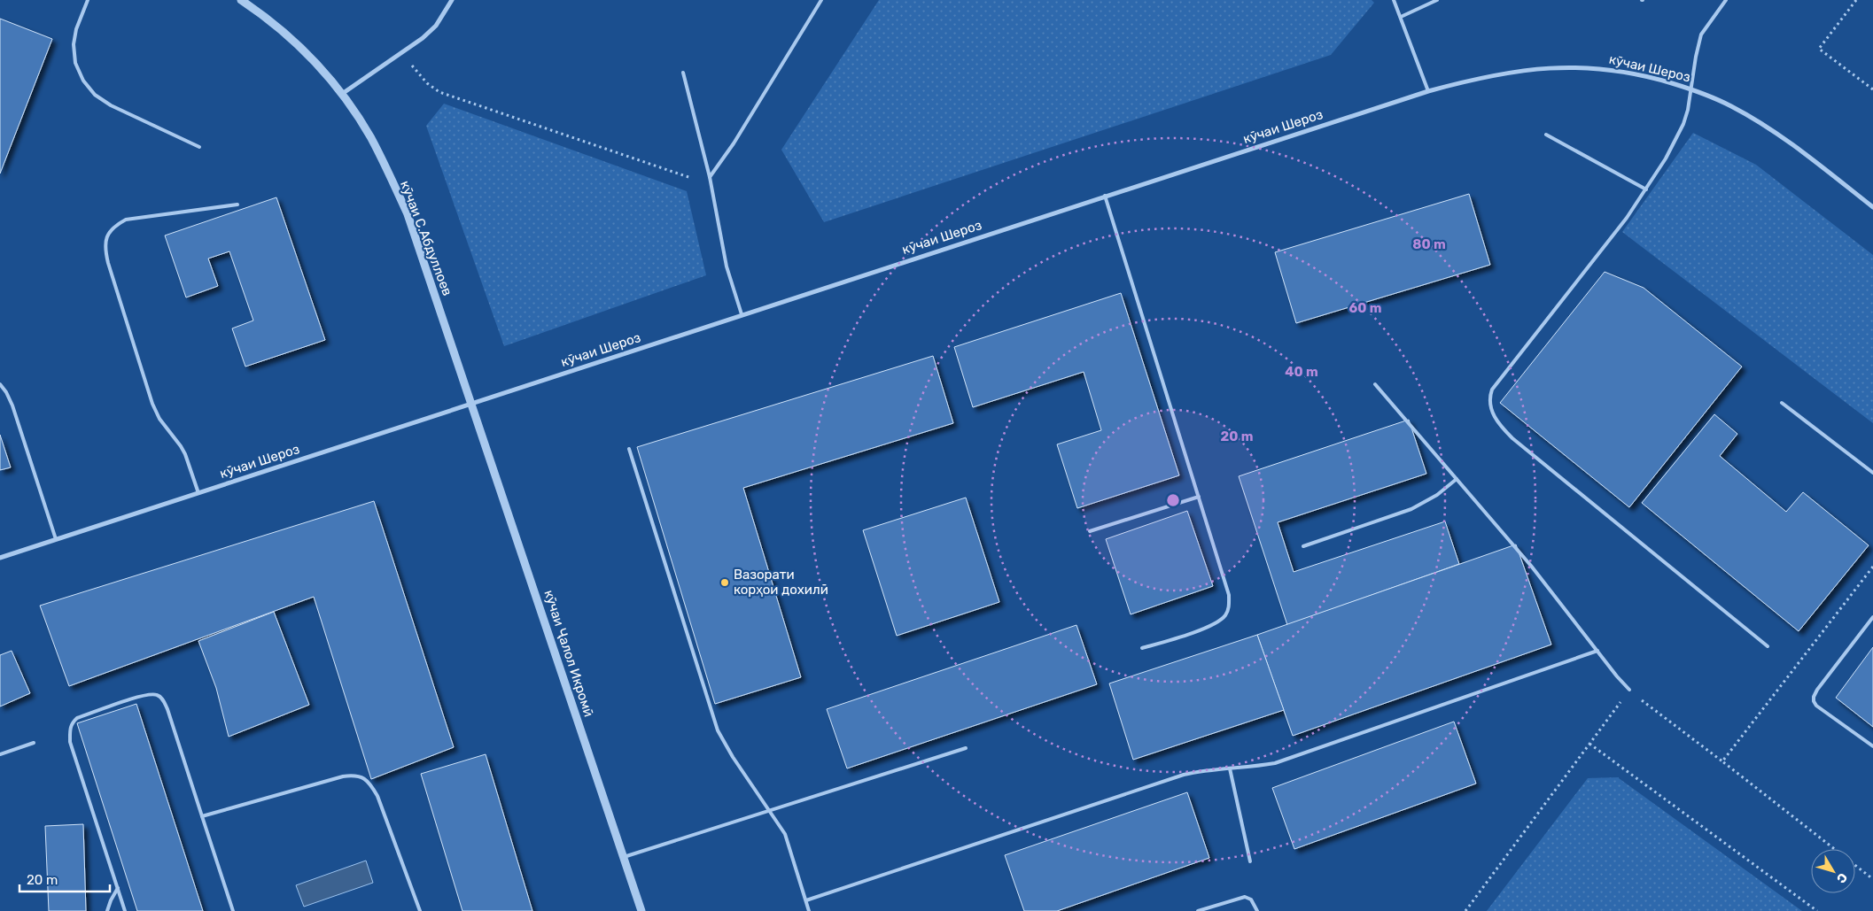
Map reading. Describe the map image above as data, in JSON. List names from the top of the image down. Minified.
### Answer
{"streets":{"street":["кӯчаи Шероз","кӯчаи С.Абдуллоев","кӯчаи Ҷалол Икромӣ"]},"crossings":[["кӯчаи Шероз","кӯчаи С.Абдуллоев"],["кӯчаи Шероз","кӯчаи Ҷалол Икромӣ"],["кӯчаи С.Абдуллоев","кӯчаи Ҷалол Икромӣ"]],"places":["Вазорати корҳои дохилӣ"],"scale_bar":"20 m","north":"bottom right","rings":["80 m","60 m","40 m","20 m"]}
